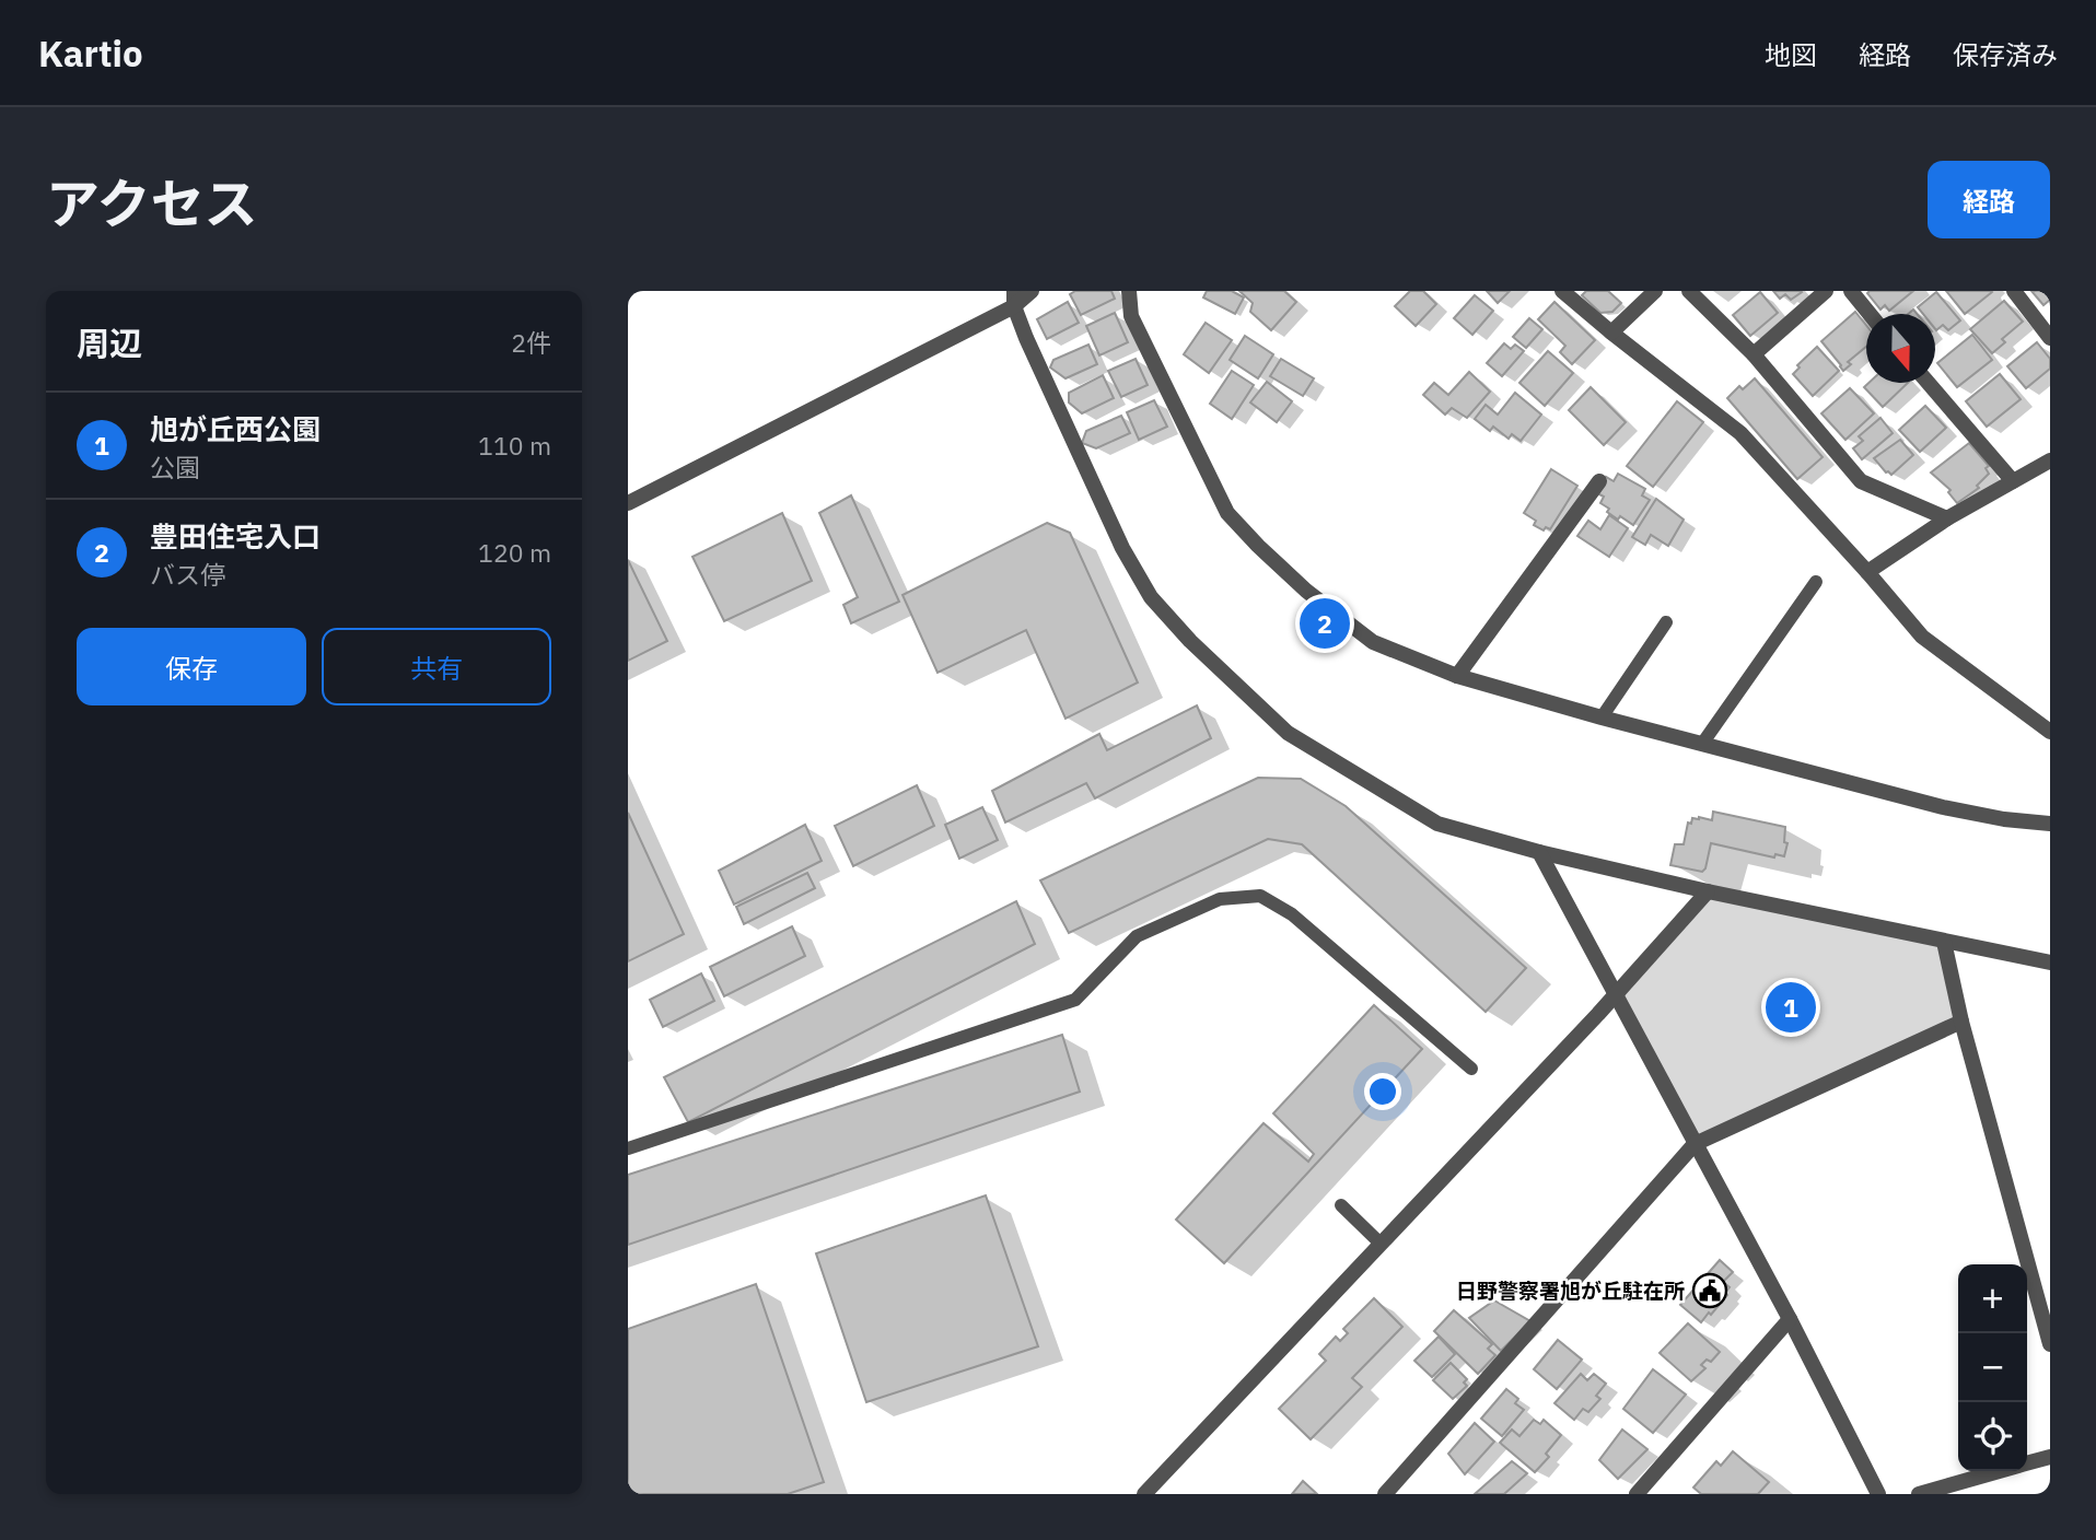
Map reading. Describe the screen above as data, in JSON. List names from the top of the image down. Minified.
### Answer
{"places":{"public building":["日野警察署旭が丘駐在所"]},"north":"bottom","page":{"header":"Kartio","nav":["地図","経路","保存済み"],"title":"アクセス","buttons":["経路",["保存","共有"]],"heading":["周辺","2件"],"list":[{"mark":"1","name":"旭が丘西公園","note":"公園","value":"110 m"},{"mark":"2","name":"豊田住宅入口","note":"バス停","value":"120 m"}],"pins":["2","1"],"map_buttons":["+","−"]}}
